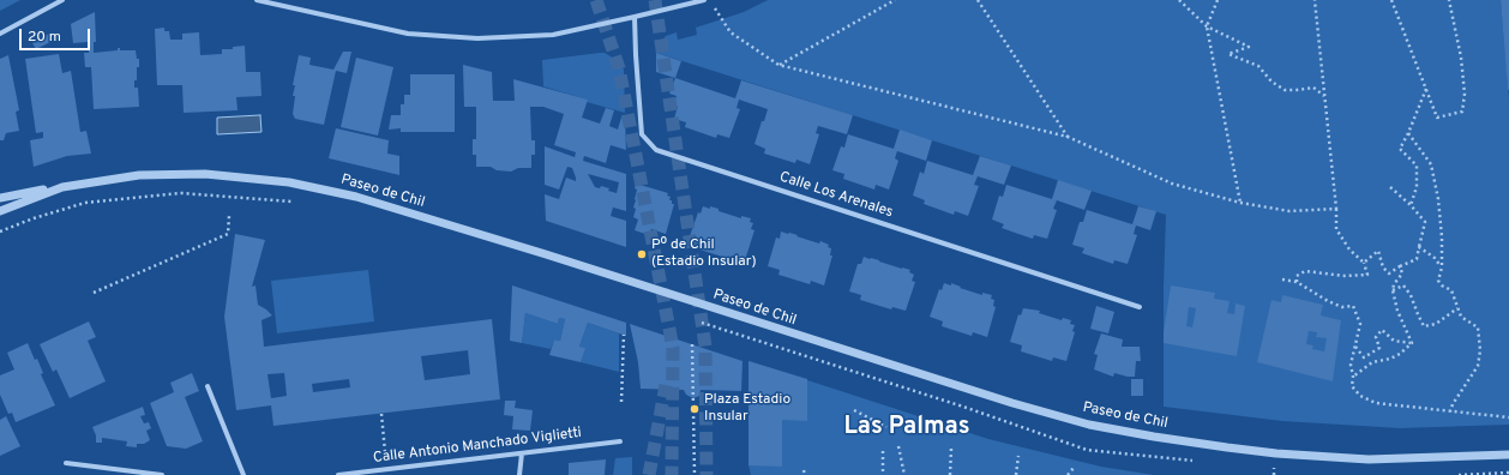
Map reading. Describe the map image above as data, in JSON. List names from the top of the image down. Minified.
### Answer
{"streets":{"street":["Paseo de Chil","Calle Los Arenales","Calle Antonio Manchado Viglietti"]},"districts":["Las Palmas"],"places":["Pº de Chil (Estadio Insular)","Plaza Estadio Insular"],"scale_bar":"20 m"}
